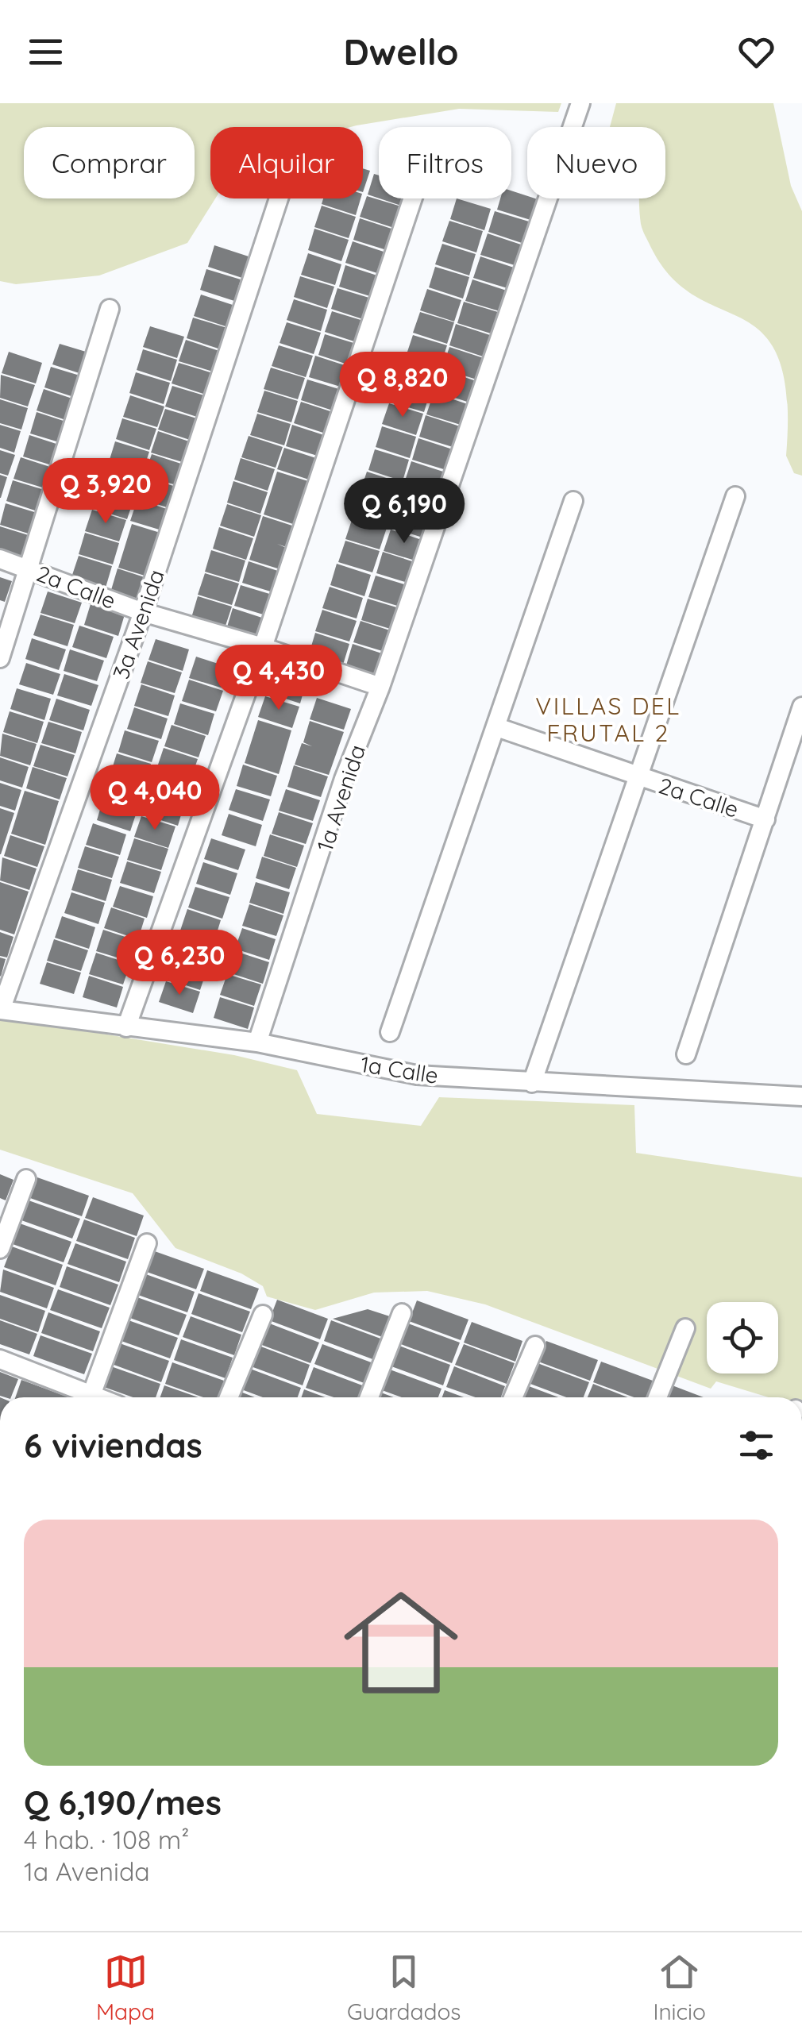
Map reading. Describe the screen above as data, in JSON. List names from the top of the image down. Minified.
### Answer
{"streets":{"street":["2a Calle","3a Avenida","1a Avenida","1a Calle"]},"crossings":[["2a Calle","3a Avenida"],["2a Calle","1a Avenida"],["3a Avenida","1a Calle"],["1a Avenida","1a Calle"]],"districts":["VILLAS DEL FRUTAL 2"],"page":{"header":"Dwello","chip":["Comprar","Alquilar","Filtros","Nuevo"],"price":["Q 8,820","Q 3,920","Q 6,190","Q 4,430","Q 4,040","Q 6,230"],"heading":"6 viviendas","list":[{"name":"Q 6,190/mes","note":"4 hab. · 108 m² · 1a Avenida"}],"tabs":["Mapa","Guardados","Inicio"]}}
